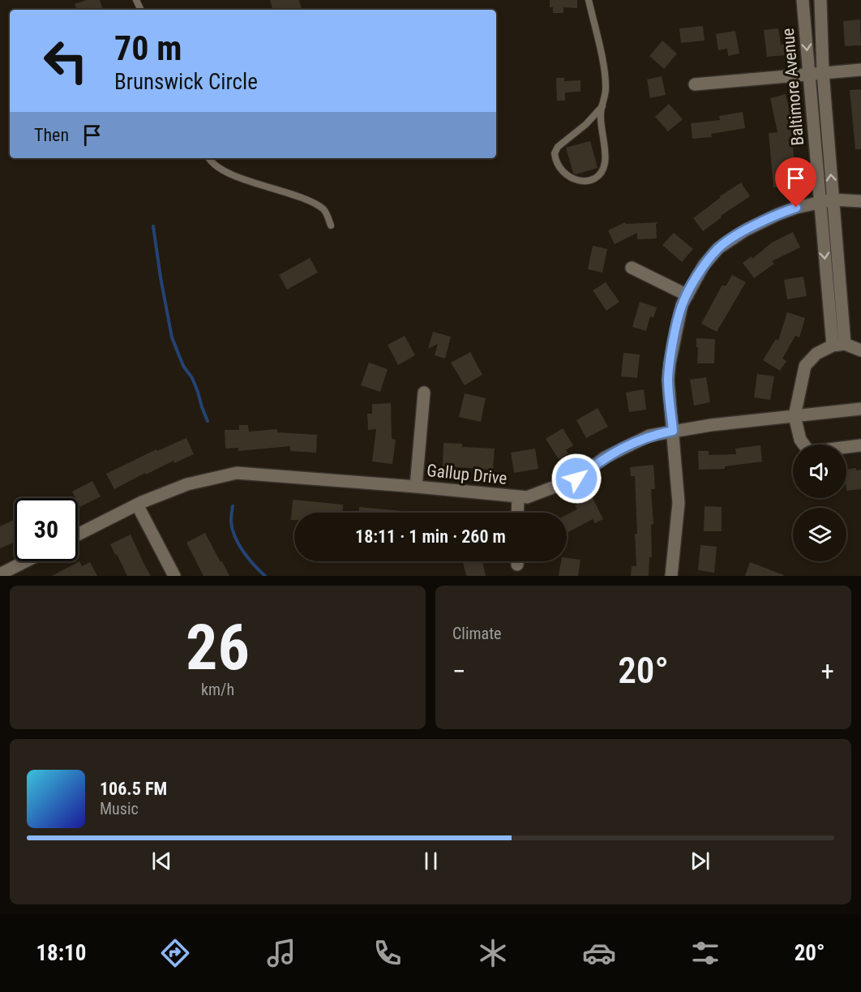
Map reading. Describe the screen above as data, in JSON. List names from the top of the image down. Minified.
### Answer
{"streets":{"street":["Baltimore Avenue","Gallup Drive"]},"page":{"turn":["70 m","Brunswick Circle"],"then":"Then","limit":"30","trip":"18:11 · 1 min · 260 m","tile":[["26","km/h"],"Climate"],"heat":["−","20°","+"],"song":["106.5 FM","Music"],"tabs":["18:10","20°"]}}
